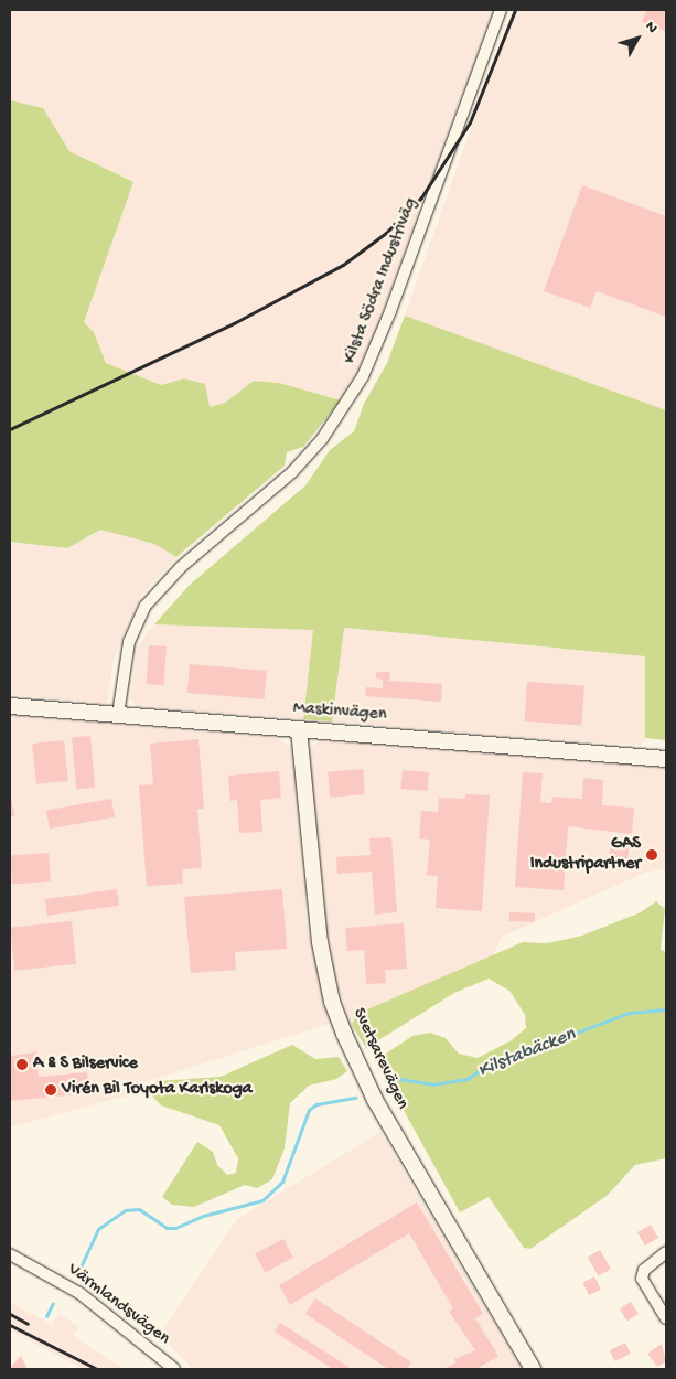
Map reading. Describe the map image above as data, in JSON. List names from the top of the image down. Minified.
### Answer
{"streets":{"street":["Kilsta Södra Industriväg","Maskinvägen","Svetsarevägen","Värmlandsvägen"]},"crossings":[["Kilsta Södra Industriväg","Maskinvägen"],["Maskinvägen","Svetsarevägen"]],"water":["Kilstabäcken"],"places":["GAS Industripartner","A & S Bilservice","Virén Bil Toyota Karlskoga"],"north":"top right"}
